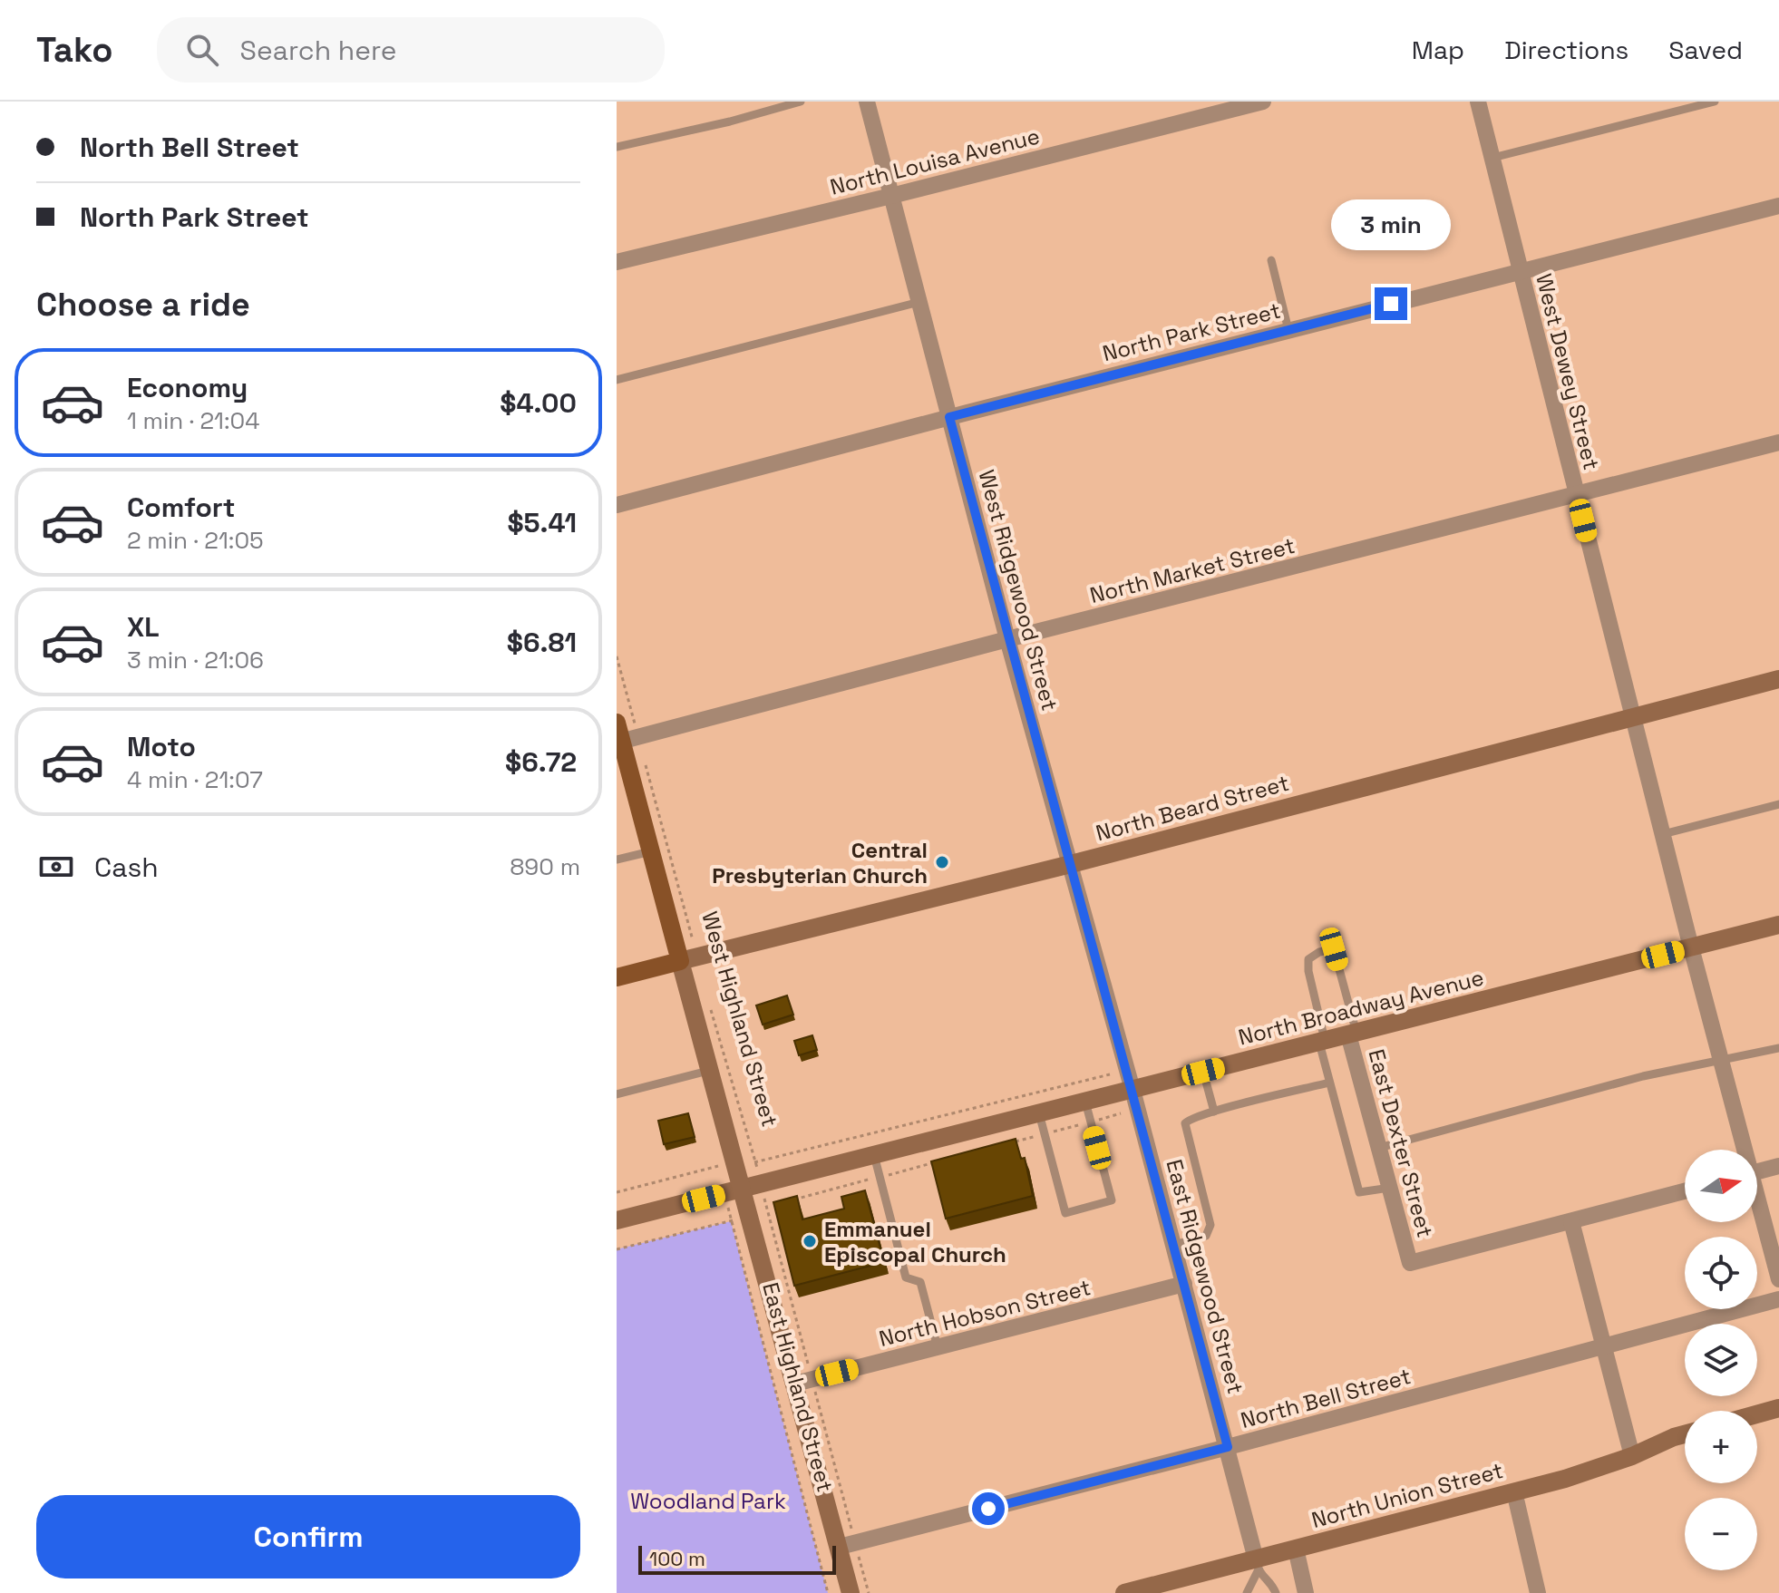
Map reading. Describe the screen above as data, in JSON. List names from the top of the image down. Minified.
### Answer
{"streets":{"main road":["North Beard Street","West Highland Street"],"street":["North Louisa Avenue","North Park Street","West Dewey Street","North Market Street","West Ridgewood Street","North Broadway Avenue","East Dexter Street","East Ridgewood Street","North Hobson Street","East Highland Street","North Bell Street","North Union Street"]},"crossings":[["North Louisa Avenue","West Ridgewood Street"],["North Park Street","West Dewey Street"],["North Park Street","West Ridgewood Street"],["West Dewey Street","North Market Street"],["West Dewey Street","North Beard Street"],["West Dewey Street","North Broadway Avenue"],["North Market Street","West Ridgewood Street"],["North Market Street","West Highland Street"],["West Ridgewood Street","North Beard Street"],["West Ridgewood Street","North Broadway Avenue"],["West Ridgewood Street","East Ridgewood Street"],["North Beard Street","West Highland Street"],["North Broadway Avenue","West Highland Street"],["North Broadway Avenue","East Dexter Street"],["North Broadway Avenue","East Ridgewood Street"],["North Broadway Avenue","East Highland Street"],["West Highland Street","East Highland Street"],["East Ridgewood Street","North Hobson Street"],["East Ridgewood Street","North Bell Street"],["East Ridgewood Street","North Union Street"],["North Hobson Street","East Highland Street"],["East Highland Street","North Bell Street"]],"parks":["Woodland Park"],"places":["Central Presbyterian Church","Emmanuel Episcopal Church"],"scale_bar":"100 m","north":"right","page":{"header":"Tako","search":"Search here","nav":["Map","Directions","Saved"],"banner":["North Bell Street","North Park Street"],"bubble":"3 min","heading":"Choose a ride","list":[{"name":"Economy","note":"1 min · 21:04","value":"$4.00"},{"name":"Comfort","note":"2 min · 21:05","value":"$5.41"},{"name":"XL","note":"3 min · 21:06","value":"$6.81"},{"name":"Moto","note":"4 min · 21:07","value":"$6.72"}],"pay":["Cash","890 m"],"map_buttons":["+","−"],"buttons":"Confirm","scale":"100 m"}}
